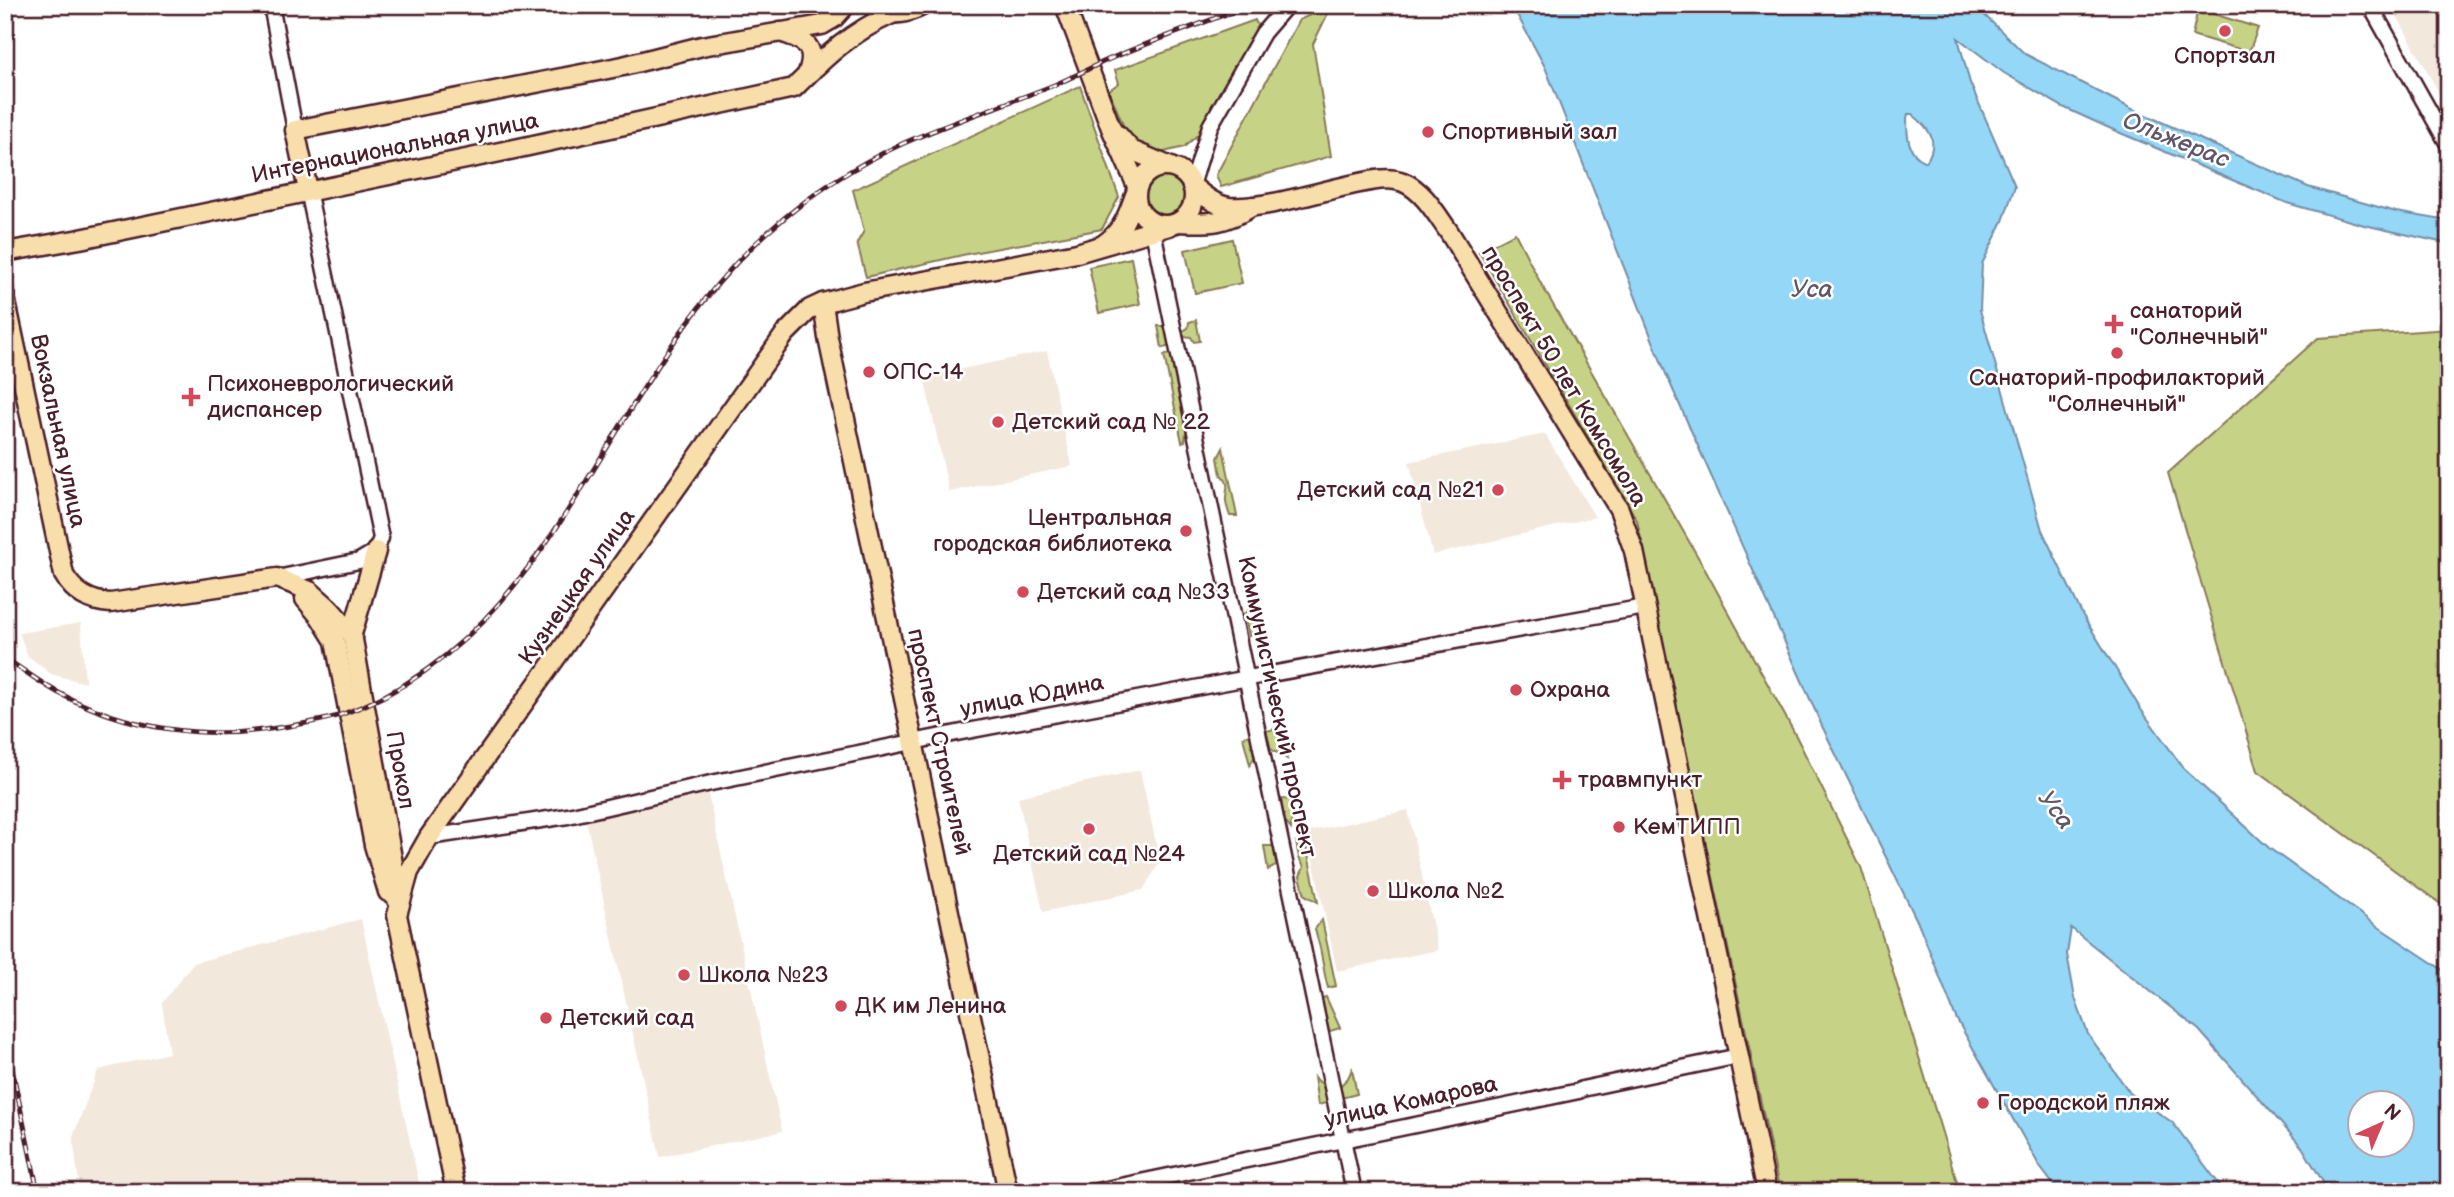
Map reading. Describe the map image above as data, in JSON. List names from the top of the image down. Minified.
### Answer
{"streets":{"main road":["Интернациональная улица","проспект 50 лет Комсомола","Вокзальная улица","Кузнецкая улица","проспект Строителей","Прокол"],"street":["улица Юдина","Коммунистический проспект","улица Комарова"]},"crossings":[["проспект 50 лет Комсомола","улица Юдина"],["проспект 50 лет Комсомола","улица Комарова"],["Кузнецкая улица","улица Юдина"],["Кузнецкая улица","Коммунистический проспект"],["Кузнецкая улица","проспект Строителей"],["Кузнецкая улица","Прокол"],["улица Юдина","Коммунистический проспект"],["улица Юдина","проспект Строителей"],["Коммунистический проспект","улица Комарова"]],"water":["Ольжерас","Уса"],"places":{"other":["Спортзал","Спортивный зал","Санаторий-профилакторий \"Солнечный\"","ОПС-14","Детский сад № 22","Детский сад №21","Центральная городская библиотека","Детский сад №33","Охрана","КемТИПП","Детский сад №24","Школа №2","Школа №23","ДК им Ленина","Детский сад","Городской пляж"],"health":["санаторий \"Солнечный\"","Психоневрологический диспансер","травмпункт"]},"north":"top right"}
